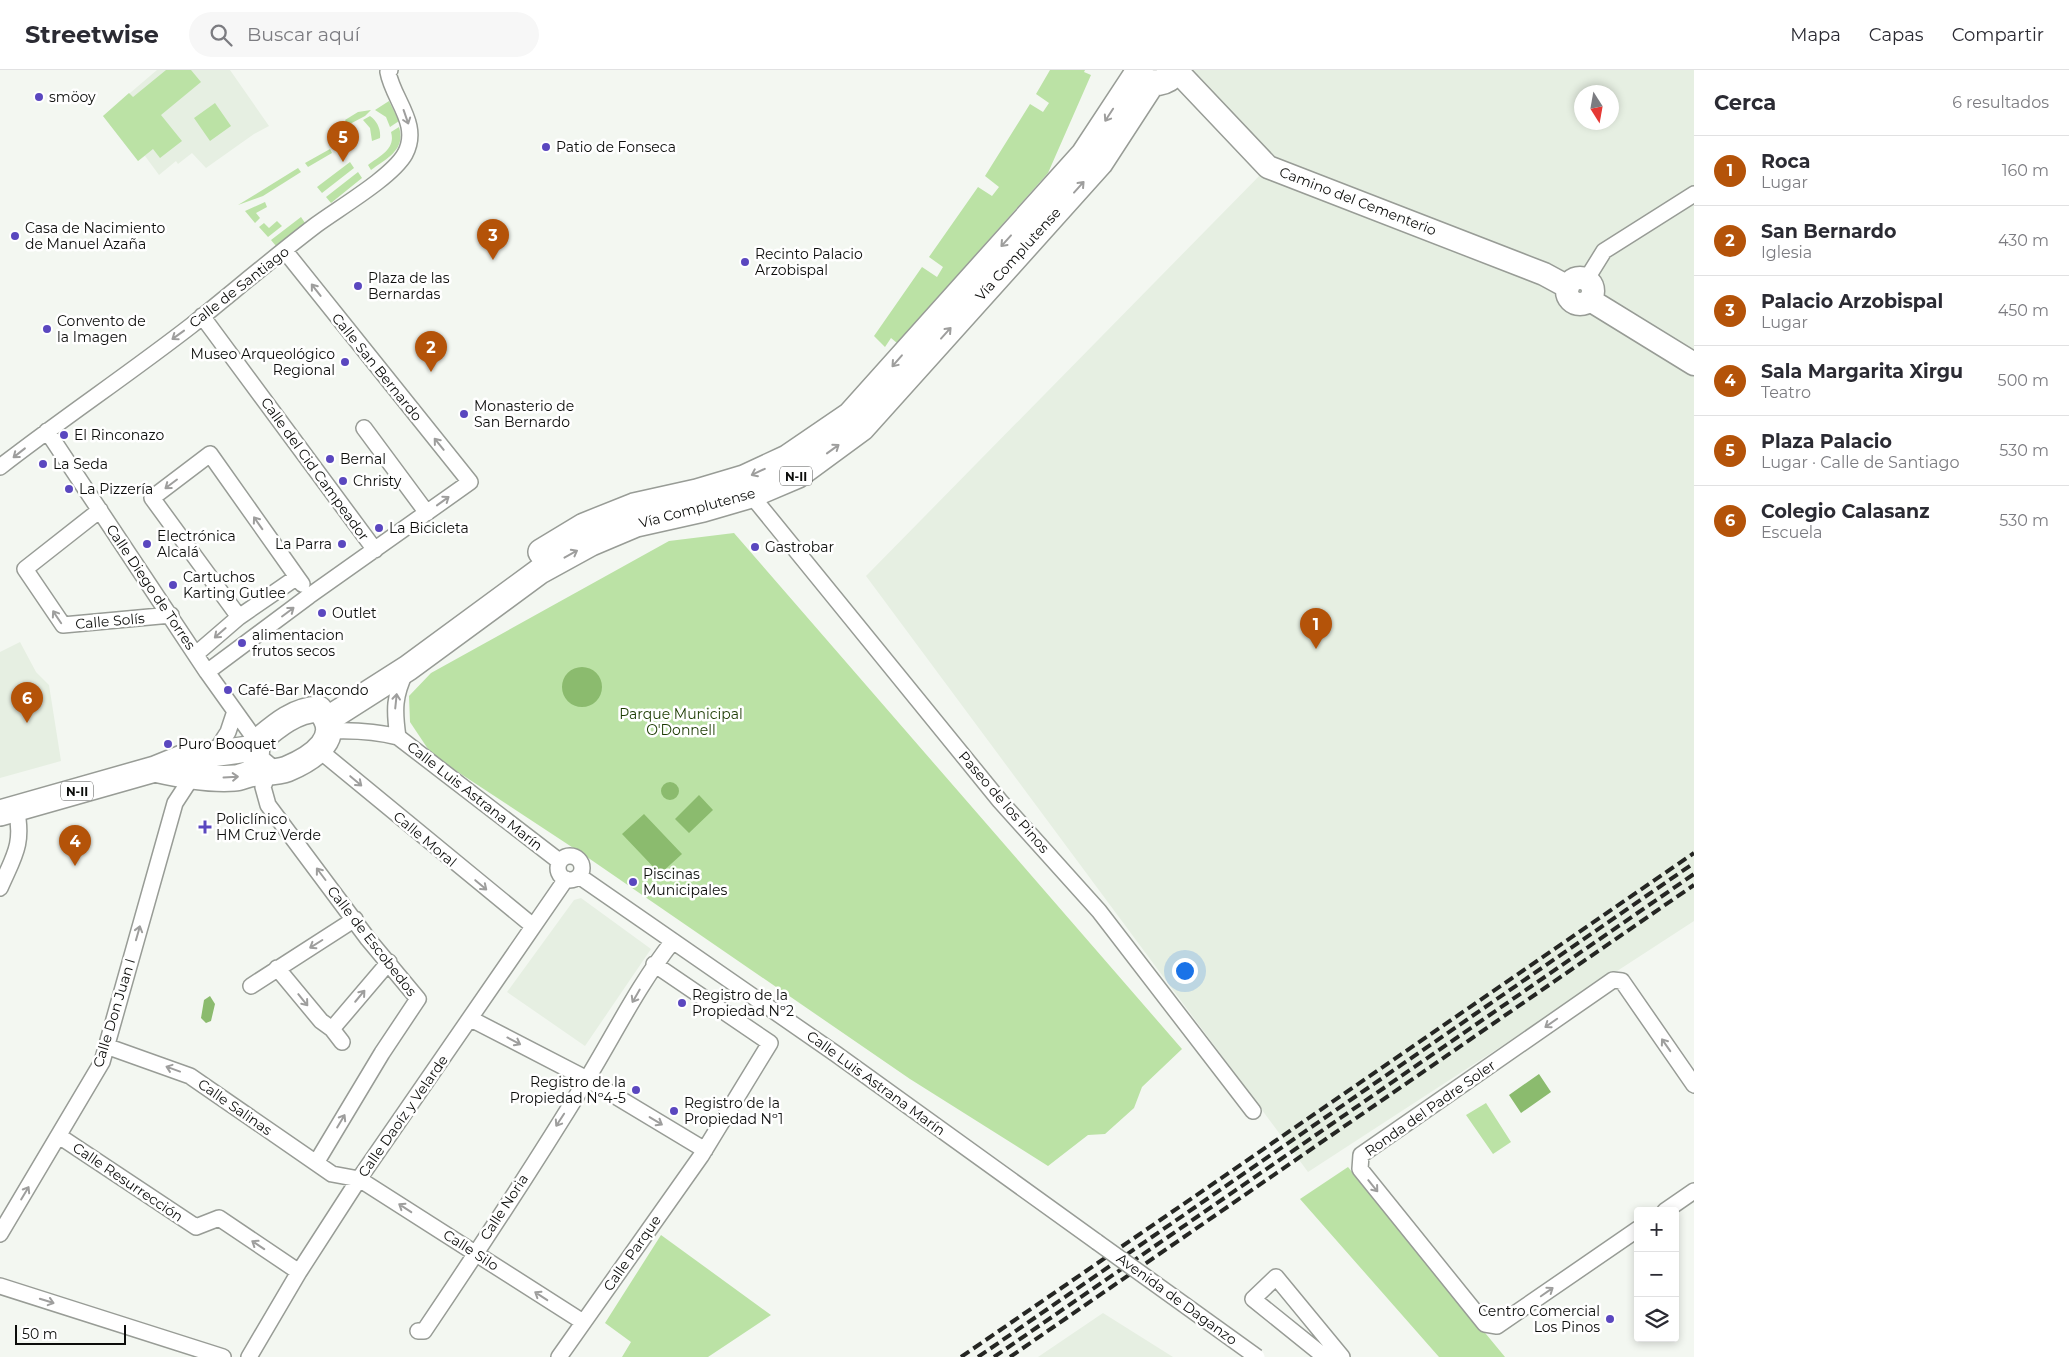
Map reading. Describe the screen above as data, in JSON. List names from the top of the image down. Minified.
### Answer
{"streets":{"main road":["Vía Complutense","N-II"],"street":["Camino del Cementerio","Calle de Santiago","Calle San Bernardo","Calle del Cid Campeador","Calle Diego de Torres","Calle Solís","Calle Luis Astrana Marín","Paseo de los Pinos","Calle Moral","Calle de Escobedos","Calle Don Juan I","Calle Salinas","Ronda del Padre Soler","Calle Daoíz y Velarde","Calle Resurrección","Calle Noria","Calle Silo","Calle Parque","Avenida de Daganzo"]},"crossings":[["Vía Complutense","Calle Luis Astrana Marín"],["Vía Complutense","Paseo de los Pinos"],["Vía Complutense","Calle Moral"],["Calle de Santiago","Calle San Bernardo"],["Calle de Santiago","Calle del Cid Campeador"],["Calle de Santiago","Calle Diego de Torres"],["N-II","Calle Diego de Torres"],["N-II","Calle de Escobedos"],["N-II","Calle Don Juan I"],["Calle Diego de Torres","Calle Solís"],["Calle Luis Astrana Marín","Calle Moral"],["Calle Luis Astrana Marín","Calle Daoíz y Velarde"],["Calle Luis Astrana Marín","Calle Noria"],["Calle Luis Astrana Marín","Avenida de Daganzo"],["Calle Moral","Calle Daoíz y Velarde"],["Calle de Escobedos","Calle Salinas"],["Calle Don Juan I","Calle Salinas"],["Calle Don Juan I","Calle Resurrección"],["Calle Salinas","Calle Daoíz y Velarde"],["Calle Salinas","Calle Silo"],["Calle Daoíz y Velarde","Calle Resurrección"],["Calle Daoíz y Velarde","Calle Silo"],["Calle Noria","Calle Silo"],["Calle Noria","Calle Parque"],["Calle Silo","Calle Parque"]],"one_way":["Calle de Santiago","Calle Moral","Calle de Escobedos","Calle Don Juan I","Calle Noria","Calle Silo"],"parks":["Parque Municipal O'Donnell"],"places":{"other":["smöoy","Patio de Fonseca","Casa de Nacimiento de Manuel Azaña","Recinto Palacio Arzobispal","Plaza de las Bernardas","Convento de la Imagen","Museo Arqueológico Regional","Monasterio de San Bernardo","El Rinconazo","Bernal","La Seda","Christy","La Pizzería","La Bicicleta","Electrónica Alcalá","La Parra","Gastrobar","Cartuchos Karting Gutlee","Outlet","alimentacion frutos secos","Café-Bar Macondo","Puro Booquet","Piscinas Municipales","Registro de la Propiedad Nº2","Registro de la Propiedad Nº4-5","Registro de la Propiedad Nº1","Centro Comercial Los Pinos"],"health":["Policlínico HM Cruz Verde"]},"scale_bar":"50 m","north":"bottom","page":{"header":"Streetwise","search":"Buscar aquí","nav":["Mapa","Capas","Compartir"],"heading":["Cerca","6 resultados"],"pins":["5","3","2","1","6","4"],"list":[{"mark":"1","name":"Roca","note":"Lugar","value":"160 m"},{"mark":"2","name":"San Bernardo","note":"Iglesia","value":"430 m"},{"mark":"3","name":"Palacio Arzobispal","note":"Lugar","value":"450 m"},{"mark":"4","name":"Sala Margarita Xirgu","note":"Teatro","value":"500 m"},{"mark":"5","name":"Plaza Palacio","note":"Lugar · Calle de Santiago","value":"530 m"},{"mark":"6","name":"Colegio Calasanz","note":"Escuela","value":"530 m"}],"map_buttons":["+","−"],"scale":"50 m"}}
